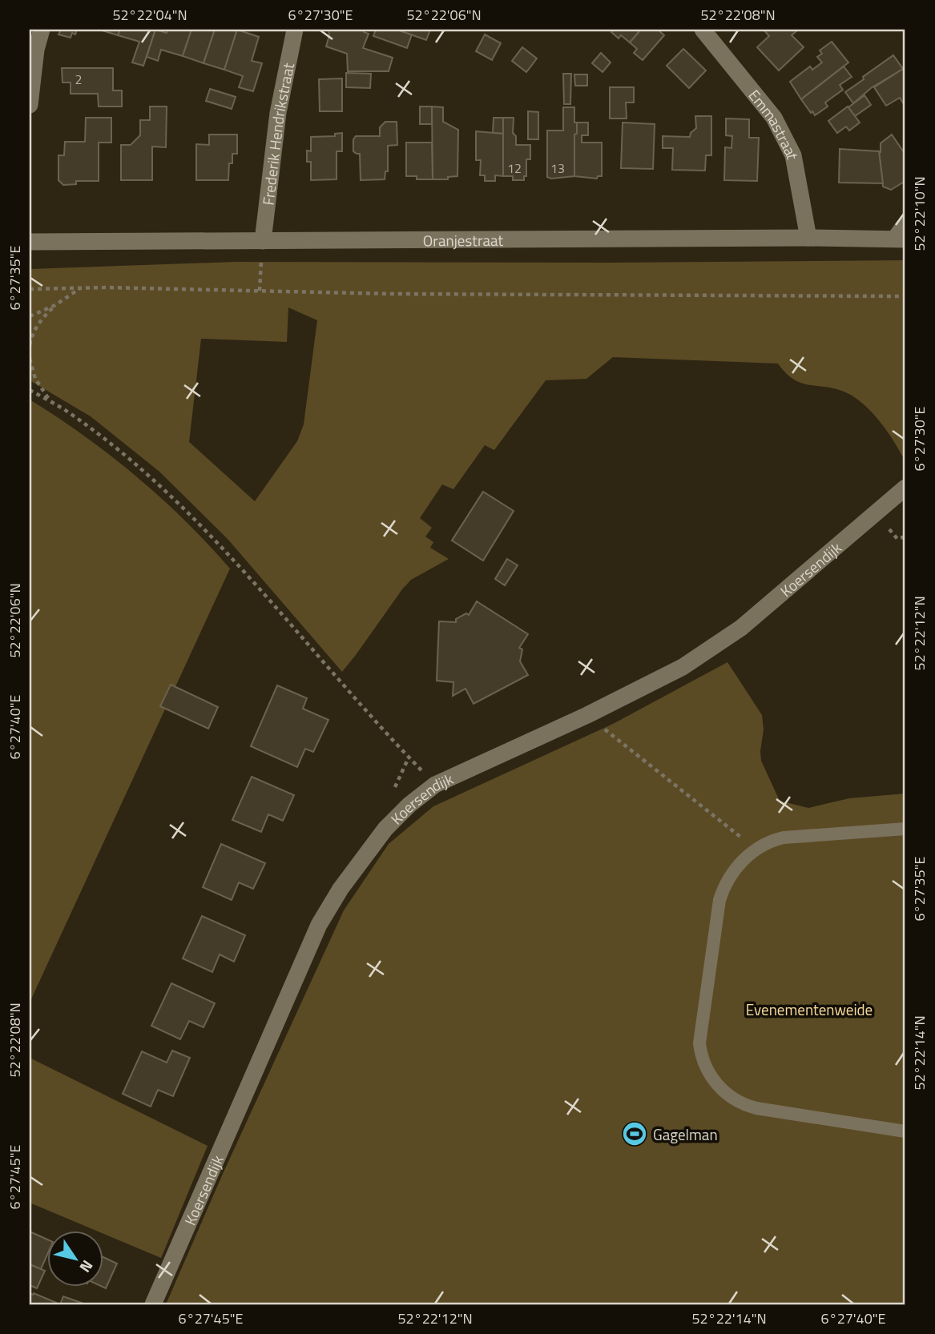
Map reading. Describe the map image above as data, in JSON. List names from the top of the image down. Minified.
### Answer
{"streets":{"street":["Emmastraat","Frederik Hendrikstraat","Oranjestraat","Koersendijk"]},"crossings":[["Emmastraat","Oranjestraat"],["Frederik Hendrikstraat","Oranjestraat"]],"parks":["Evenementenweide"],"places":{"sports":["Gagelman"]},"house_numbers":["2","12","13"],"north":"bottom right","coordinates":["52°22'04\"N","6°27'30\"E","52°22'06\"N","52°22'08\"N","52°22'10\"N","6°27'35\"E","52°22'12\"N","6°27'40\"E","52°22'14\"N","6°27'45\"E"]}
